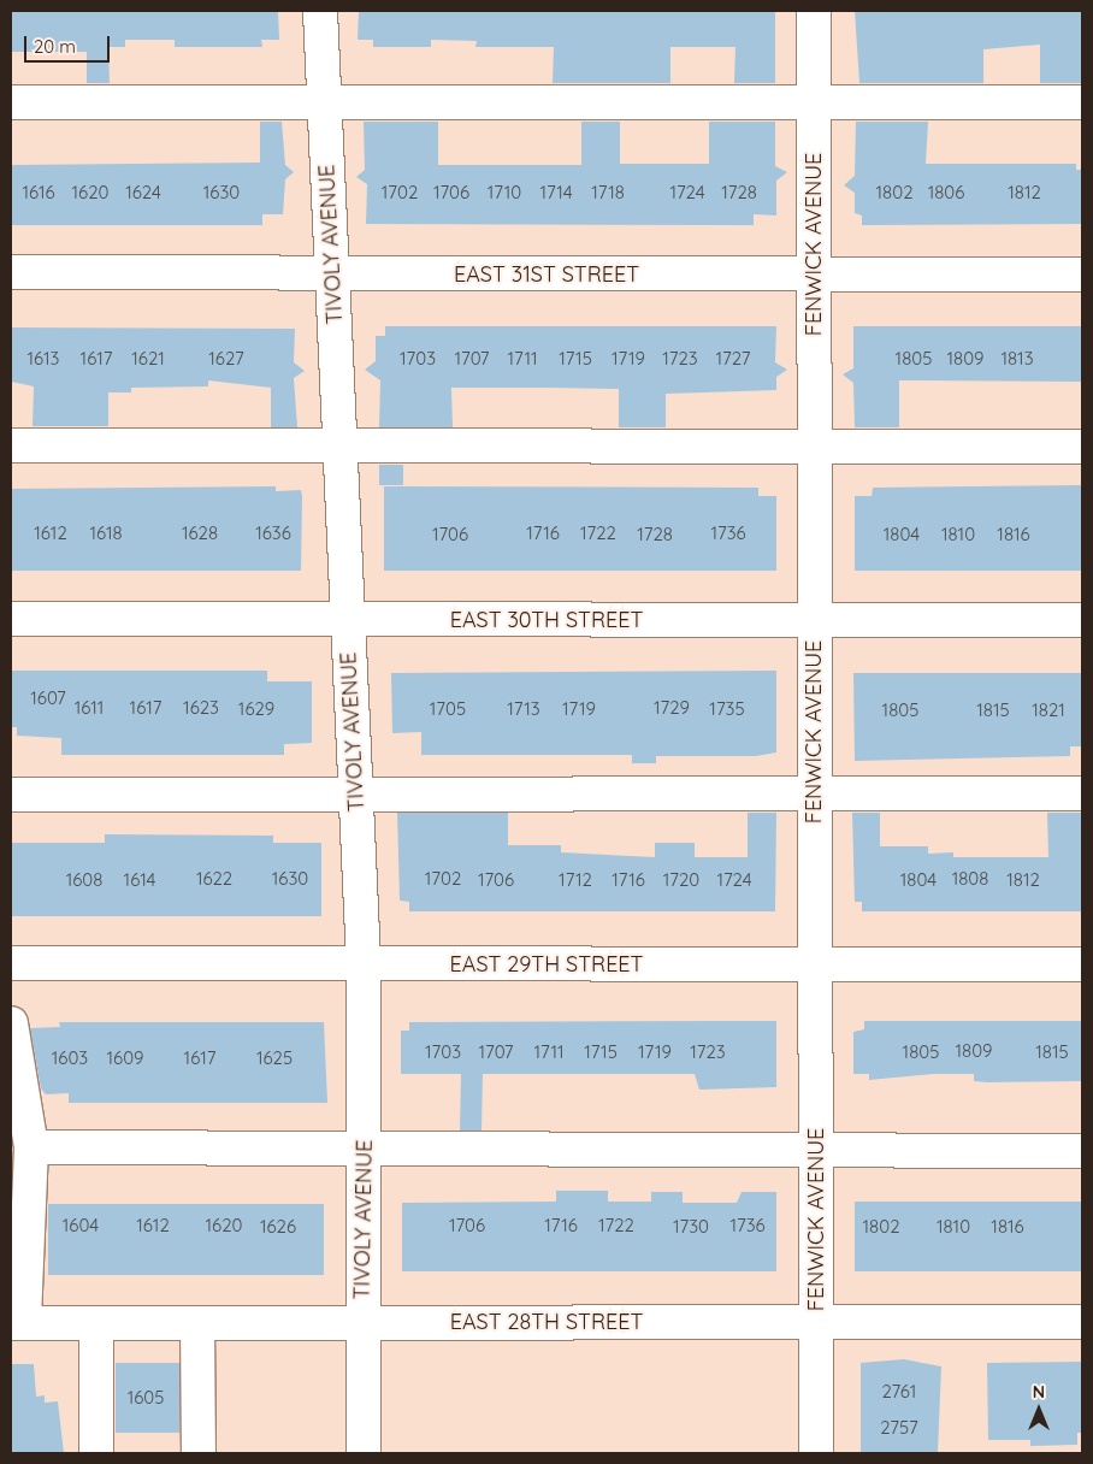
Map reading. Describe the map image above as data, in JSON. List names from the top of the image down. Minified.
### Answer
{"streets":{"street":["TIVOLY AVENUE","FENWICK AVENUE","EAST 31ST STREET","EAST 30TH STREET","EAST 29TH STREET","EAST 28TH STREET"]},"crossings":[["TIVOLY AVENUE","EAST 31ST STREET"],["TIVOLY AVENUE","EAST 30TH STREET"],["TIVOLY AVENUE","EAST 29TH STREET"],["TIVOLY AVENUE","EAST 28TH STREET"],["FENWICK AVENUE","EAST 31ST STREET"],["FENWICK AVENUE","EAST 30TH STREET"],["FENWICK AVENUE","EAST 29TH STREET"],["FENWICK AVENUE","EAST 28TH STREET"]],"house_numbers":["1616","1620","1624","1630","1702","1706","1710","1714","1718","1724","1728","1802","1806","1812","1613","1617","1621","1627","1703","1707","1711","1715","1719","1723","1727","1805","1809","1813","1612","1618","1628","1636","1716","1722","1736","1706","1728","1804","1810","1816","1607","1611","1617","1623","1729","1629","1705","1713","1719","1735","1805","1815","1821","1622","1630","1702","1808","1608","1614","1706","1712","1716","1720","1724","1804","1812","1809","1703","1707","1711","1715","1719","1723","1805","1815","1603","1609","1617","1625","1604","1612","1620","1706","1716","1722","1736","1626","1730","1802","1810","1816","2761","1605","2757"],"scale_bar":"20 m","north":"top"}
